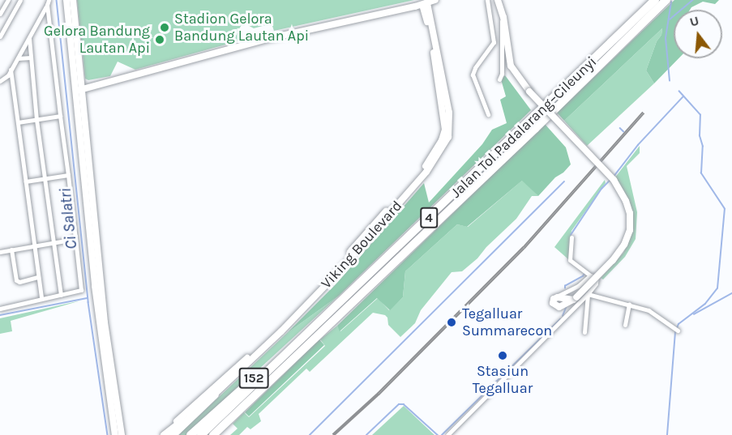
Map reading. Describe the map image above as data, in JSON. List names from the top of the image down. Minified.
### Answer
{"streets":{"highway":["Jalan Tol Padalarang–Cileunyi","4","152"],"street":["Viking Boulevard"]},"crossings":[["Jalan Tol Padalarang–Cileunyi","152"]],"water":["Ci Salatri"],"places":["Stadion Gelora Bandung Lautan Api","Gelora Bandung Lautan Api","Tegalluar Summarecon","Stasiun Tegalluar"],"north":"top"}
